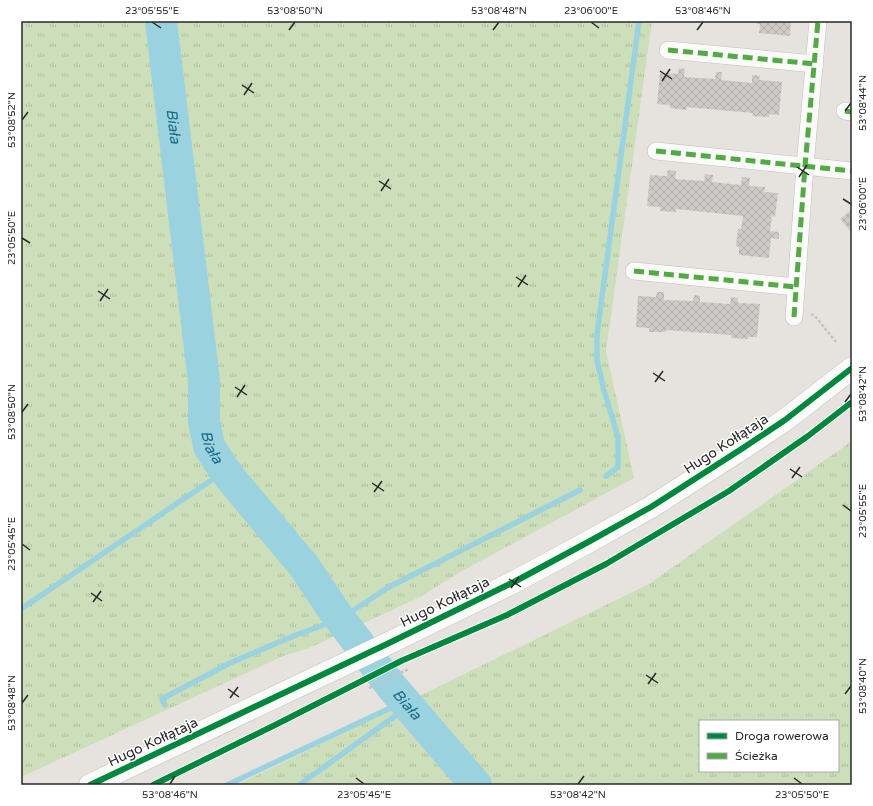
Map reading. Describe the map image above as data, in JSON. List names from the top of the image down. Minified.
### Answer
{"streets":{"street":["Hugo Kołłątaja"]},"water":["Biała"],"legend":["Droga rowerowa","Ścieżka"],"coordinates":["23°05'55\"E","53°08'50\"N","53°08'48\"N","23°06'00\"E","53°08'46\"N","53°08'44\"N","53°08'52\"N","23°05'50\"E","53°08'42\"N","23°05'45\"E","53°08'40\"N"]}
